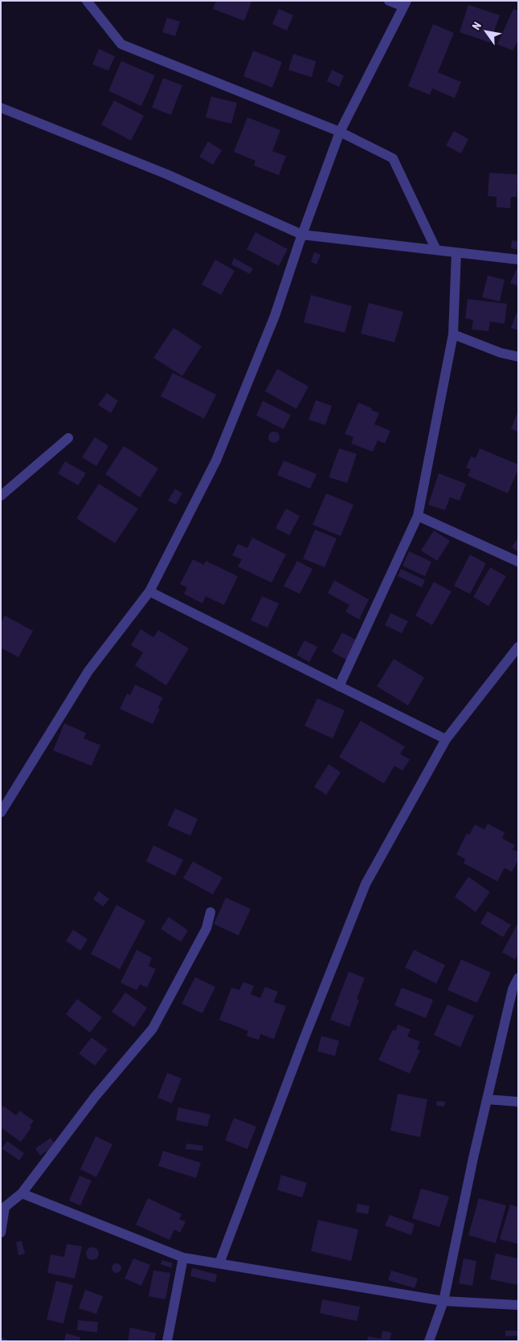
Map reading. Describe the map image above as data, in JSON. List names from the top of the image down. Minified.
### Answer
{"north":"top left"}
